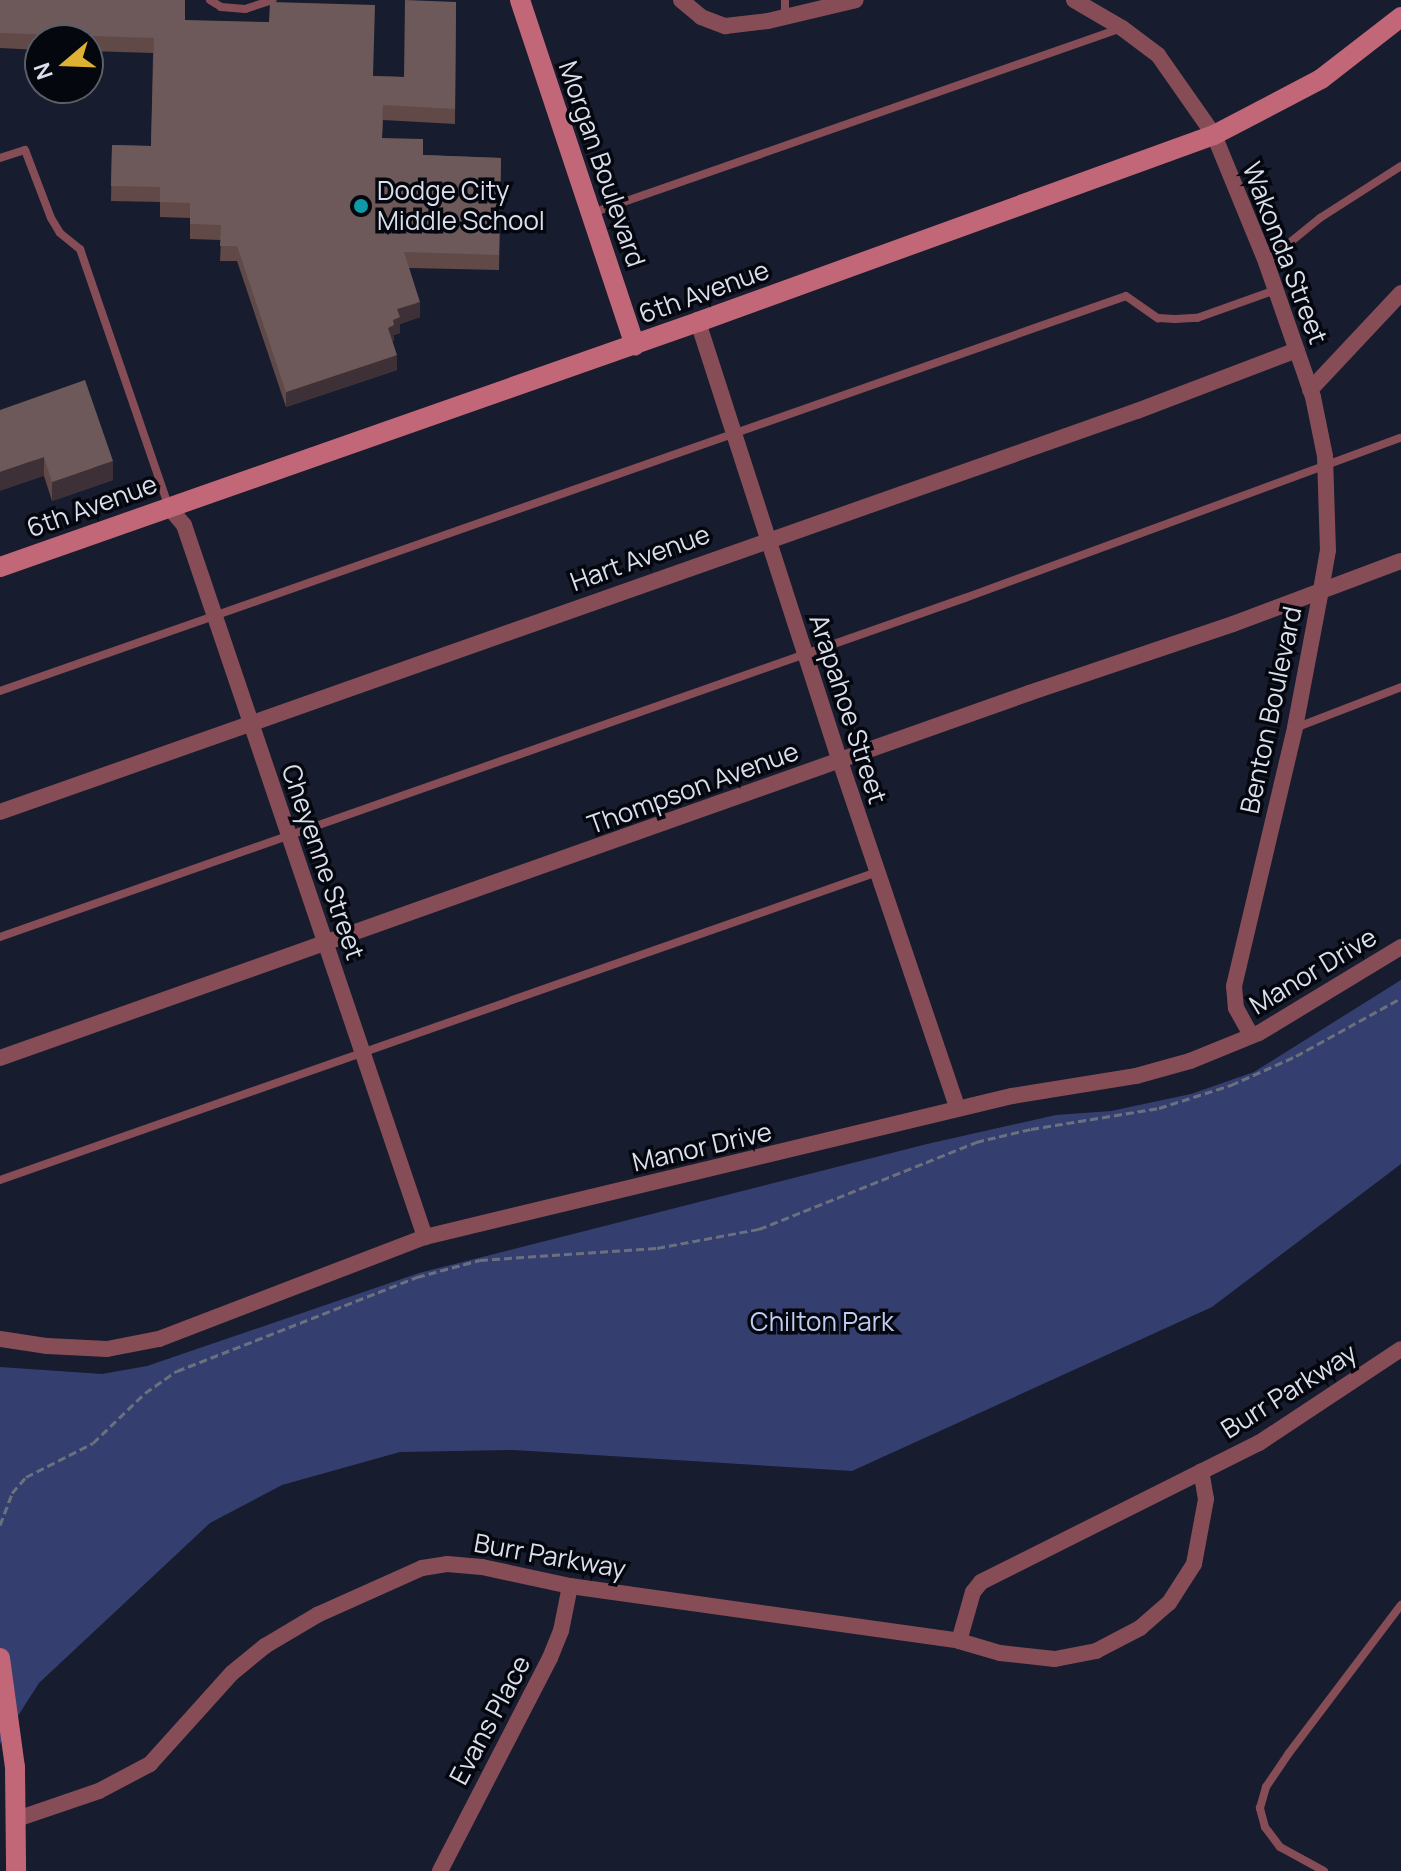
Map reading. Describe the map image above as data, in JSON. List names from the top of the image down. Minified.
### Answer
{"streets":{"street":["Morgan Boulevard","Wakonda Street","6th Avenue","Hart Avenue","Arapahoe Street","Benton Boulevard","Thompson Avenue","Cheyenne Street","Manor Drive","Burr Parkway","Evans Place"]},"crossings":[["Morgan Boulevard","6th Avenue"],["Wakonda Street","6th Avenue"],["Wakonda Street","Hart Avenue"],["Wakonda Street","Benton Boulevard"],["6th Avenue","Arapahoe Street"],["6th Avenue","Cheyenne Street"],["Hart Avenue","Arapahoe Street"],["Hart Avenue","Cheyenne Street"],["Arapahoe Street","Thompson Avenue"],["Arapahoe Street","Manor Drive"],["Benton Boulevard","Thompson Avenue"],["Benton Boulevard","Manor Drive"],["Thompson Avenue","Cheyenne Street"],["Cheyenne Street","Manor Drive"],["Burr Parkway","Evans Place"]],"parks":["Chilton Park"],"places":["Dodge City Middle School"],"north":"left"}
